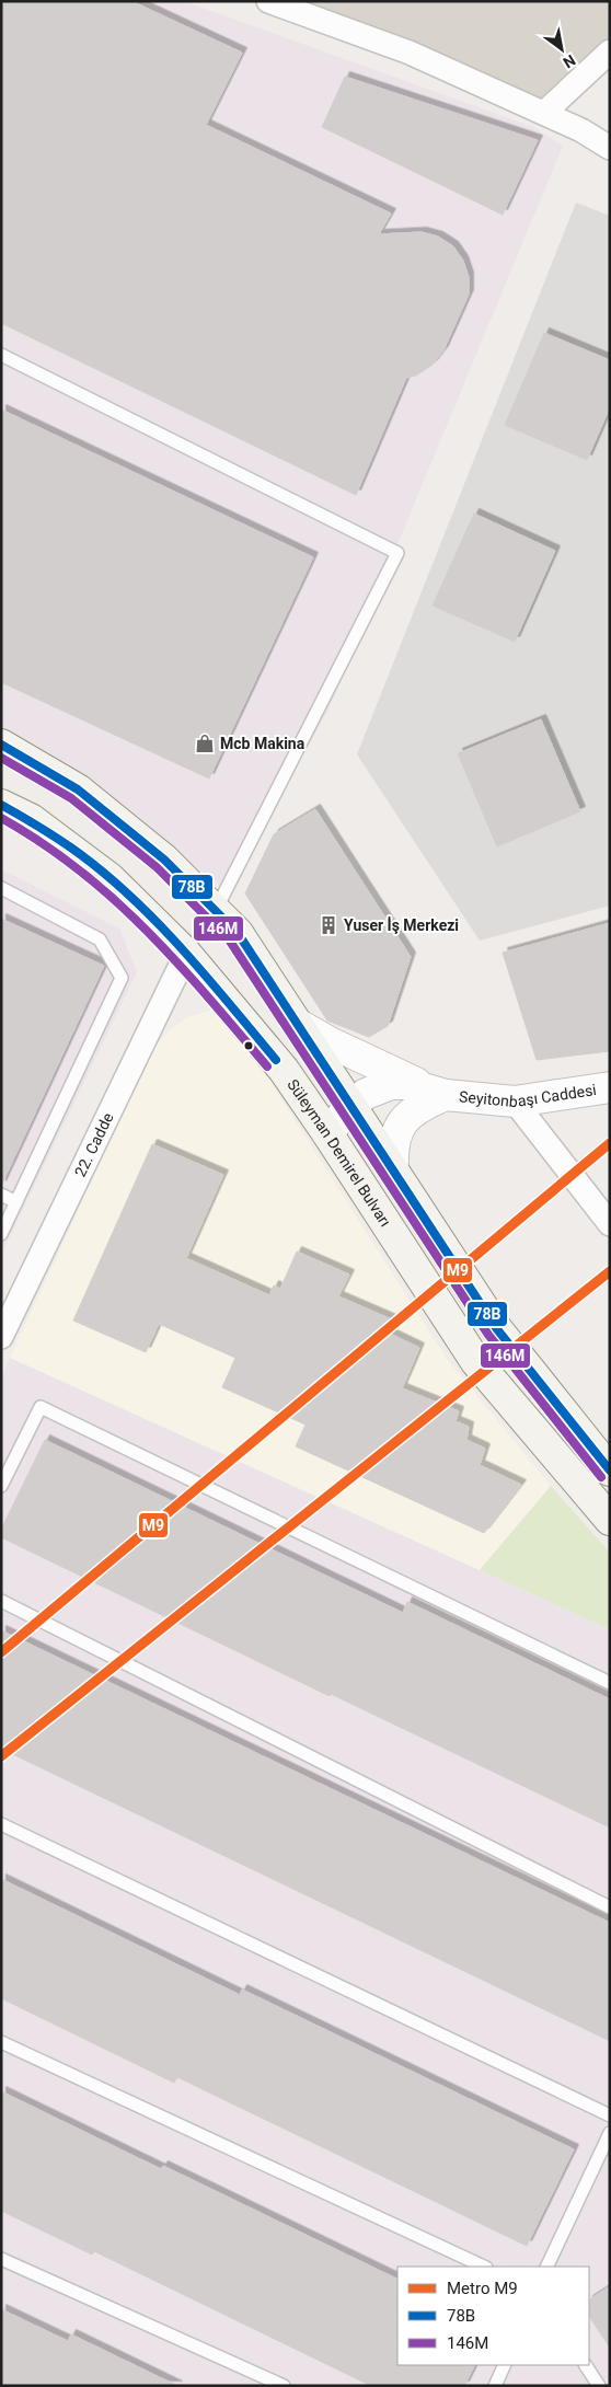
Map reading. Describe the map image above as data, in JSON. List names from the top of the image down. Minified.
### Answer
{"streets":{"main road":["Süleyman Demirel Bulvarı"],"street":["Seyitonbaşı Caddesi","22. Cadde"]},"crossings":[["Seyitonbaşı Caddesi","Süleyman Demirel Bulvarı"],["22. Cadde","Süleyman Demirel Bulvarı"]],"places":{"shop":["Mcb Makina"],"building":["Yuser İş Merkezi"]},"lines":["transit line 78B","transit line 146M","metro line M9"],"legend":["Metro M9","78B","146M"],"north":"bottom right"}
